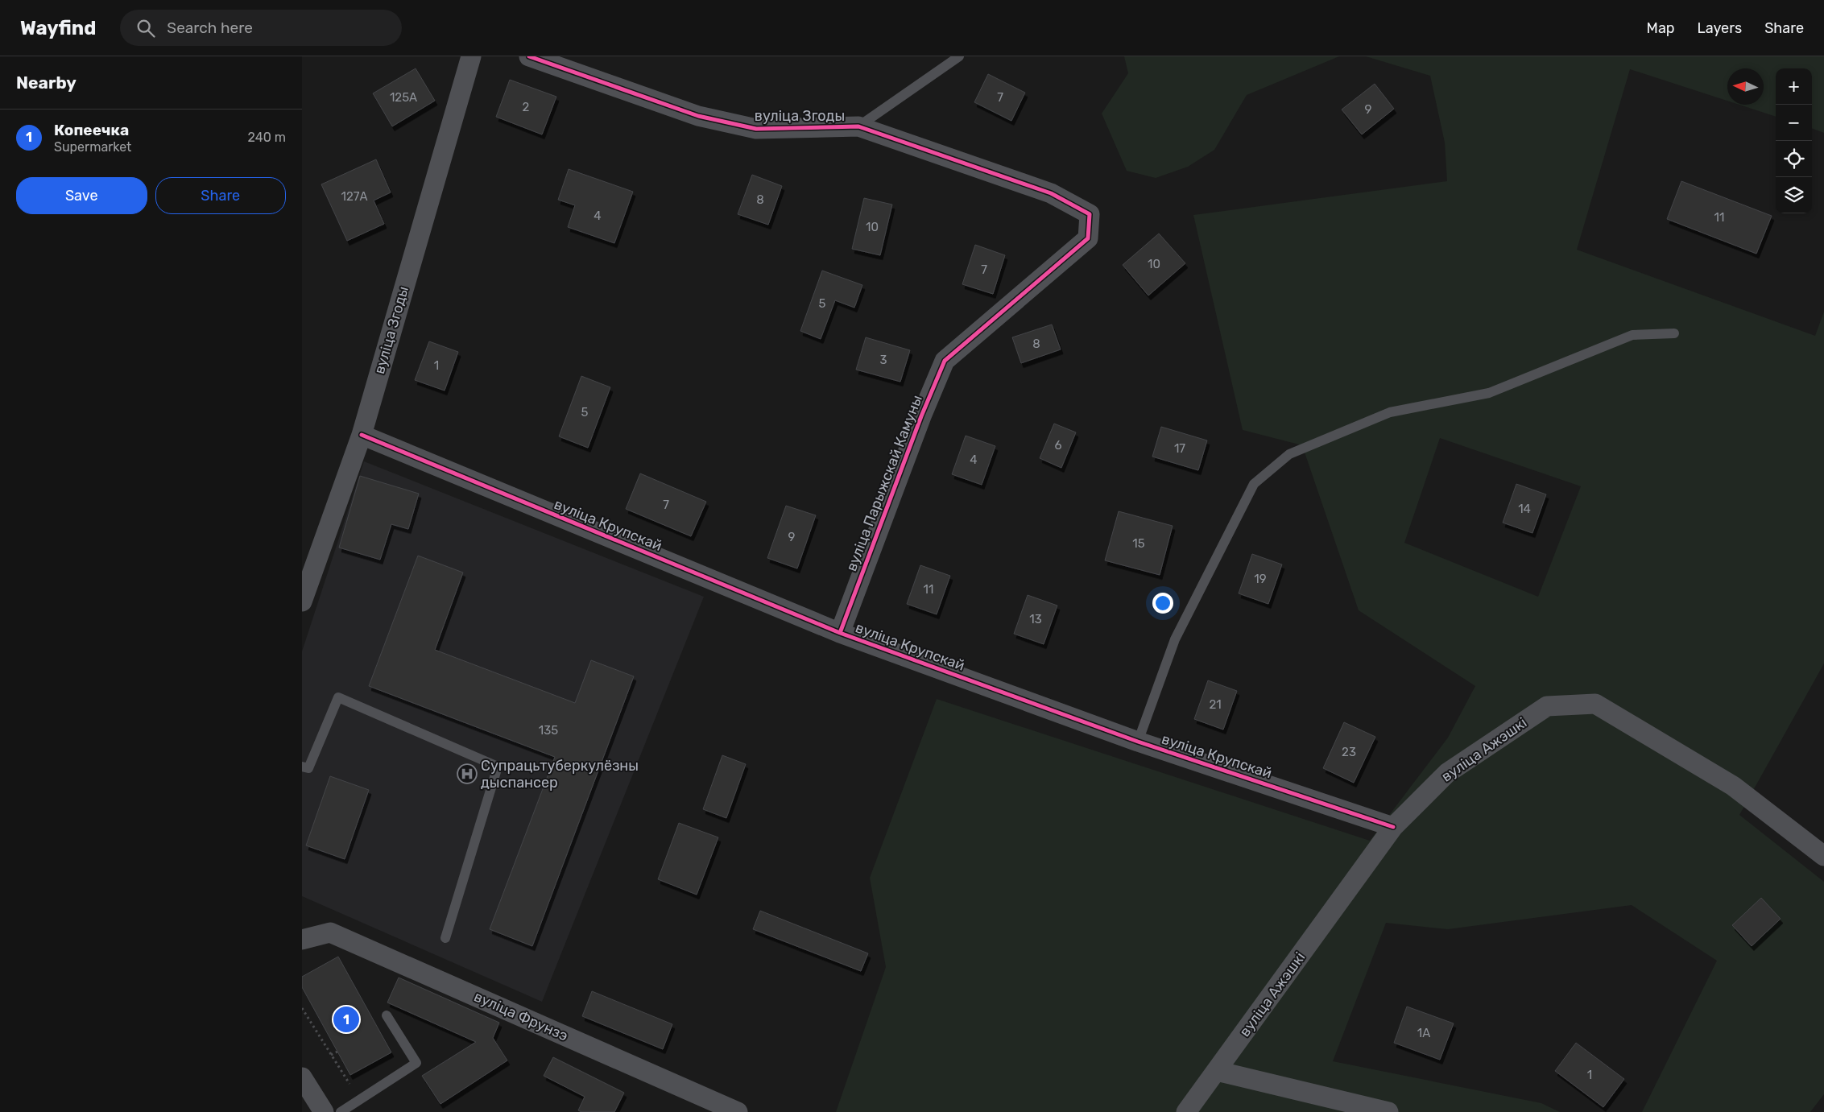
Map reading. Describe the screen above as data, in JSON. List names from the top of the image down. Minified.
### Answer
{"streets":{"street":["вуліца Згоды","вуліца Парыжскай Камуны","вуліца Крупскай","вуліца Ажэшкі","вуліца Фрунзэ"]},"crossings":[["вуліца Згоды","вуліца Парыжскай Камуны"],["вуліца Згоды","вуліца Крупскай"],["вуліца Парыжскай Камуны","вуліца Крупскай"],["вуліца Крупскай","вуліца Ажэшкі"]],"places":{"hospital":["Супрацьтуберкулёзны дыспансер"]},"house_numbers":["125А","7","2","9","127А","8","4","11","10","10","7","5","8","3","1","5","6","17","4","7","14","9","15","19","11","13","21","135","23","1А","1"],"north":"left","page":{"header":"Wayfind","search":"Search here","nav":["Map","Layers","Share"],"heading":"Nearby","map_buttons":["+","−"],"list":[{"mark":"1","name":"Копеечка","note":"Supermarket","value":"240 m"}],"buttons":["Save","Share"],"pins":"1"}}
